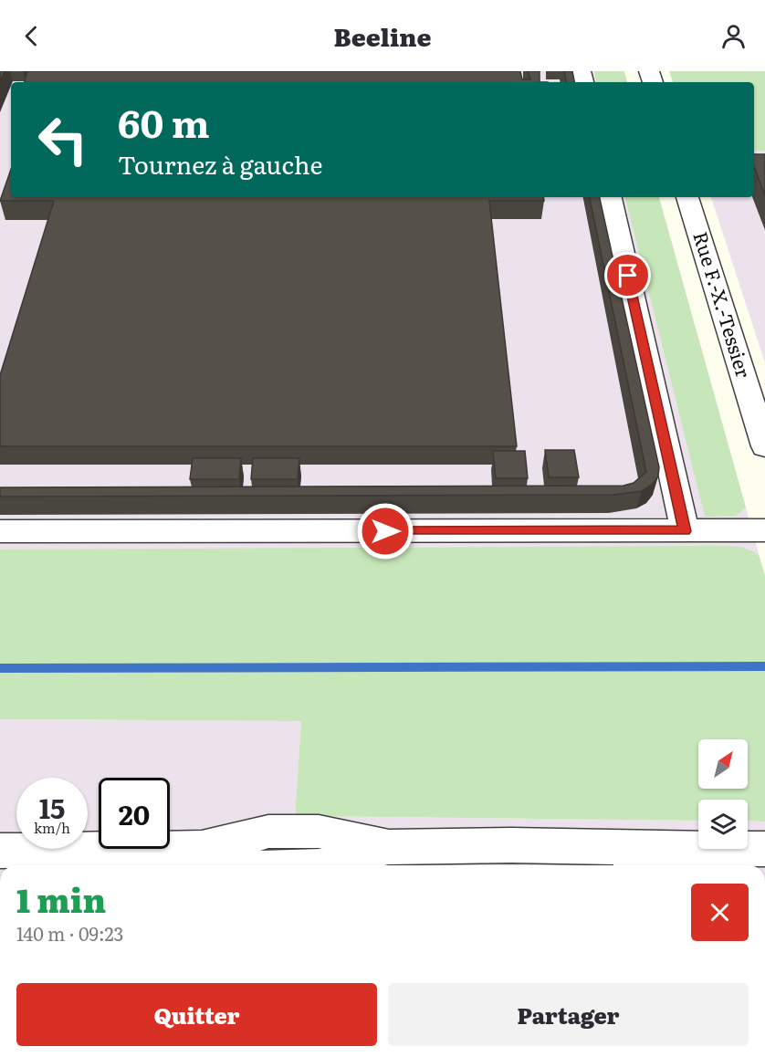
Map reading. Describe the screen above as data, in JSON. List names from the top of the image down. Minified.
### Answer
{"streets":{"street":["Rue F.-X.-Tessier"]},"north":"top right","page":{"header":"Beeline","turn":["60 m","Tournez à gauche"],"speed":"15 km/h","limit":"20","heading":["1 min","140 m · 09:23"],"buttons":["Quitter","Partager"]}}
